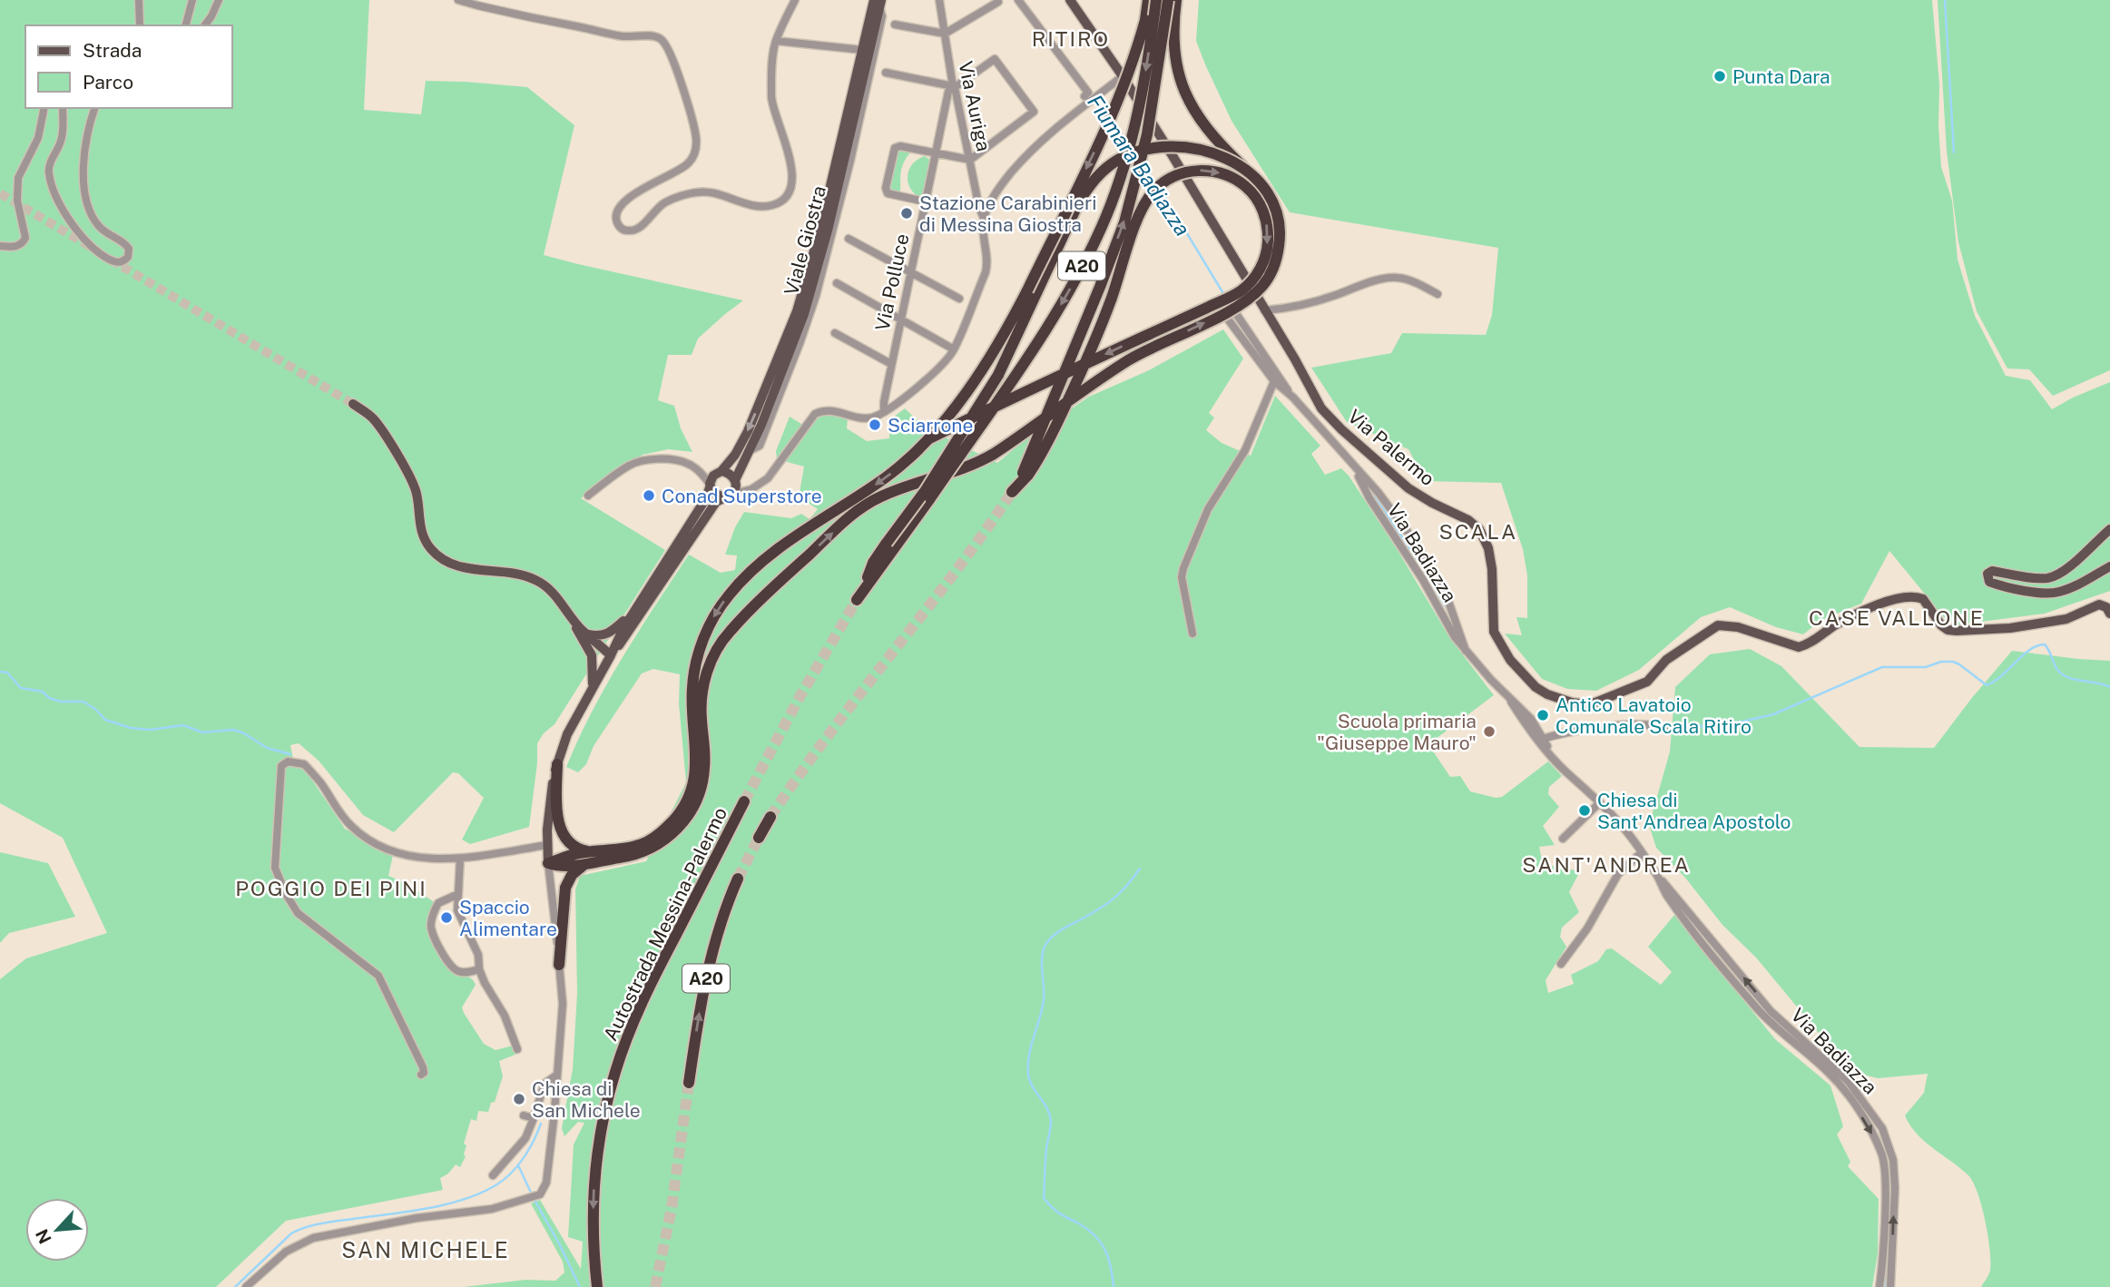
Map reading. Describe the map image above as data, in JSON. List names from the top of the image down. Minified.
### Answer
{"streets":{"highway":["A20","Autostrada Messina-Palermo"],"main road":["Viale Giostra","Via Palermo"],"street":["Via Auriga","Via Polluce","Via Badiazza"]},"crossings":[["Via Auriga","Via Polluce"]],"districts":["RITIRO","SCALA","CASE VALLONE","SANT'ANDREA","POGGIO DEI PINI","SAN MICHELE"],"water":["Fiumara Badiazza"],"places":["Punta Dara","Stazione Carabinieri di Messina Giostra","Sciarrone","Conad Superstore","Antico Lavatoio Comunale Scala Ritiro","Scuola primaria \"Giuseppe Mauro\"","Chiesa di Sant'Andrea Apostolo","Spaccio Alimentare","Chiesa di San Michele"],"legend":["Strada","Parco"],"north":"bottom left"}
